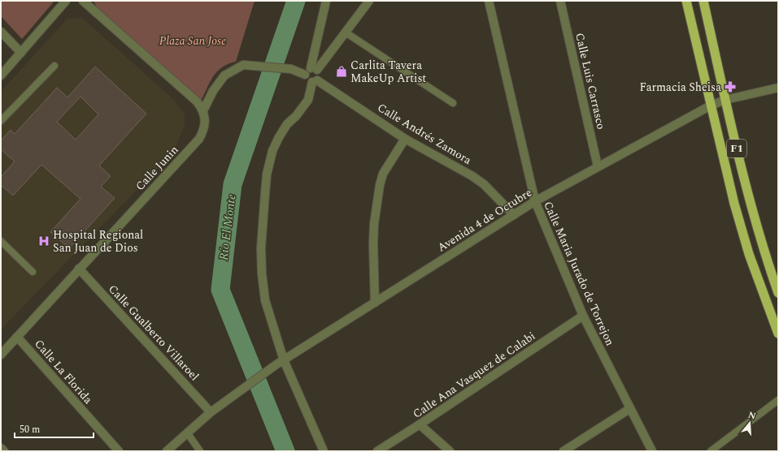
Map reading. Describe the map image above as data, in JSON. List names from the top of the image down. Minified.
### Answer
{"streets":{"highway":["F1"],"street":["Calle Luis Carrasco","Calle Andrés Zamora","Calle Junin","Avenida 4 de Octubre","Calle Maria Jurado de Torrejon","Calle Gualberto Villaroel","Calle La Florida","Calle Ana Vasquez de Calabi"]},"crossings":[["Calle Luis Carrasco","Avenida 4 de Octubre"],["Calle Andrés Zamora","Avenida 4 de Octubre"],["F1","Avenida 4 de Octubre"],["Calle Junin","Calle Gualberto Villaroel"],["Calle Junin","Calle La Florida"],["Avenida 4 de Octubre","Calle Maria Jurado de Torrejon"],["Avenida 4 de Octubre","Calle Gualberto Villaroel"],["Calle Maria Jurado de Torrejon","Calle Ana Vasquez de Calabi"]],"water":["Río El Monte"],"parks":["Plaza San Jose"],"places":{"shop":["Carlita Tavera MakeUp Artist"],"pharmacy":["Farmacia Sheisa"],"hospital":["Hospital Regional San Juan de Dios"]},"scale_bar":"50 m","north":"top"}
